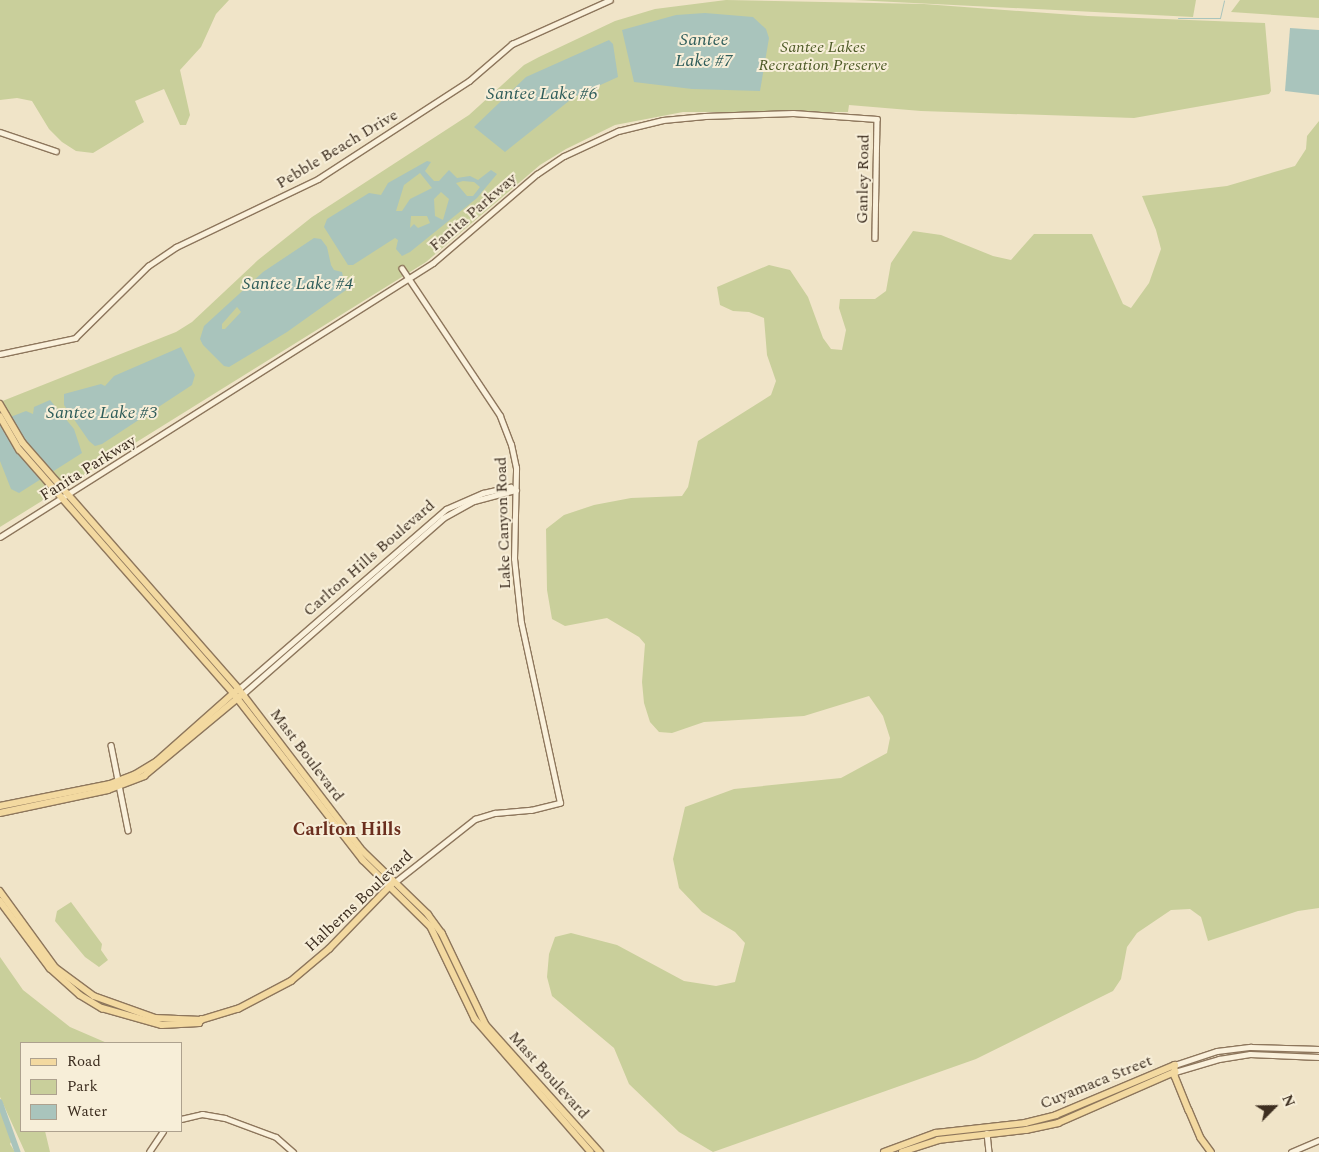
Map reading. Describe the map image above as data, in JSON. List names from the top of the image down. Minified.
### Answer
{"streets":{"main road":["Carlton Hills Boulevard","Mast Boulevard","Halberns Boulevard","Cuyamaca Street"],"street":["Pebble Beach Drive","Ganley Road","Fanita Parkway","Lake Canyon Road"]},"crossings":[["Ganley Road","Fanita Parkway"],["Fanita Parkway","Lake Canyon Road"],["Fanita Parkway","Mast Boulevard"],["Lake Canyon Road","Carlton Hills Boulevard"],["Lake Canyon Road","Halberns Boulevard"],["Carlton Hills Boulevard","Mast Boulevard"],["Mast Boulevard","Halberns Boulevard"]],"districts":["Carlton Hills"],"water":["Santee Lake #7","Santee Lake #6","Santee Lake #4","Santee Lake #3"],"parks":["Santee Lakes Recreation Preserve"],"legend":["Road","Park","Water"],"north":"top right"}
